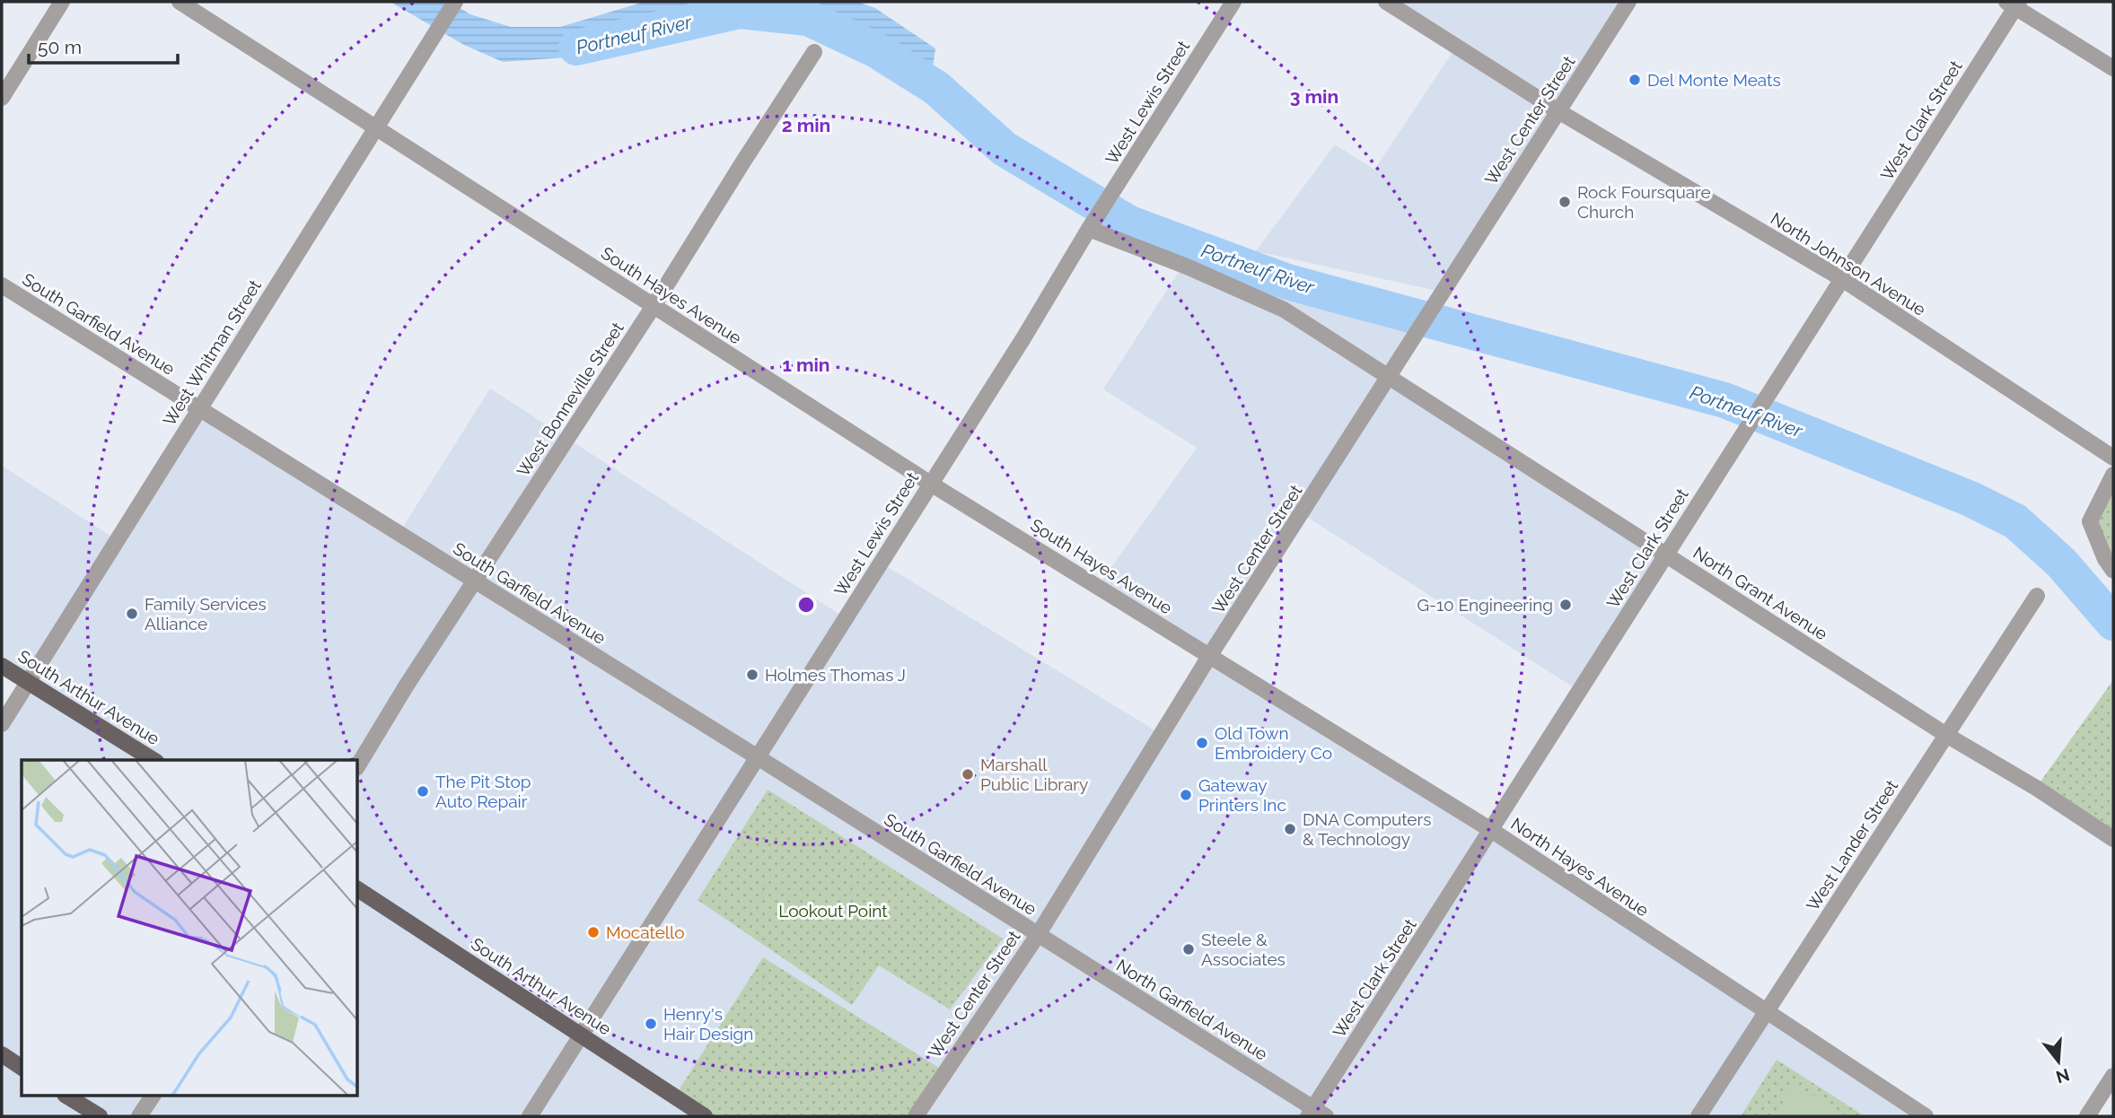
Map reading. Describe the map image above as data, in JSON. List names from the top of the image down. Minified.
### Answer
{"streets":{"main road":["South Arthur Avenue"],"street":["West Lewis Street","West Center Street","West Clark Street","North Johnson Avenue","South Hayes Avenue","South Garfield Avenue","West Whitman Street","West Bonneville Street","North Grant Avenue","West Lander Street","North Hayes Avenue","North Garfield Avenue"]},"crossings":[["West Lewis Street","South Hayes Avenue"],["West Lewis Street","South Garfield Avenue"],["West Lewis Street","North Grant Avenue"],["West Lewis Street","South Arthur Avenue"],["West Center Street","North Johnson Avenue"],["West Center Street","South Hayes Avenue"],["West Center Street","South Garfield Avenue"],["West Center Street","North Grant Avenue"],["West Center Street","North Hayes Avenue"],["West Center Street","North Garfield Avenue"],["West Clark Street","North Johnson Avenue"],["West Clark Street","North Grant Avenue"],["West Clark Street","North Hayes Avenue"],["West Clark Street","North Garfield Avenue"],["South Hayes Avenue","West Whitman Street"],["South Hayes Avenue","West Bonneville Street"],["South Hayes Avenue","North Hayes Avenue"],["South Garfield Avenue","West Whitman Street"],["South Garfield Avenue","West Bonneville Street"],["South Garfield Avenue","North Garfield Avenue"],["West Whitman Street","South Arthur Avenue"],["North Grant Avenue","West Lander Street"],["West Lander Street","North Hayes Avenue"]],"water":["Portneuf River"],"parks":["Lookout Point"],"places":["Del Monte Meats","Rock Foursquare Church","G-10 Engineering","Family Services Alliance","Holmes Thomas J","Old Town Embroidery Co","Marshall Public Library","The Pit Stop Auto Repair","Gateway Printers Inc","DNA Computers & Technology","Mocatello","Steele & Associates","Henry's Hair Design"],"scale_bar":"50 m","north":"bottom","rings":["3 min","2 min","1 min"]}
